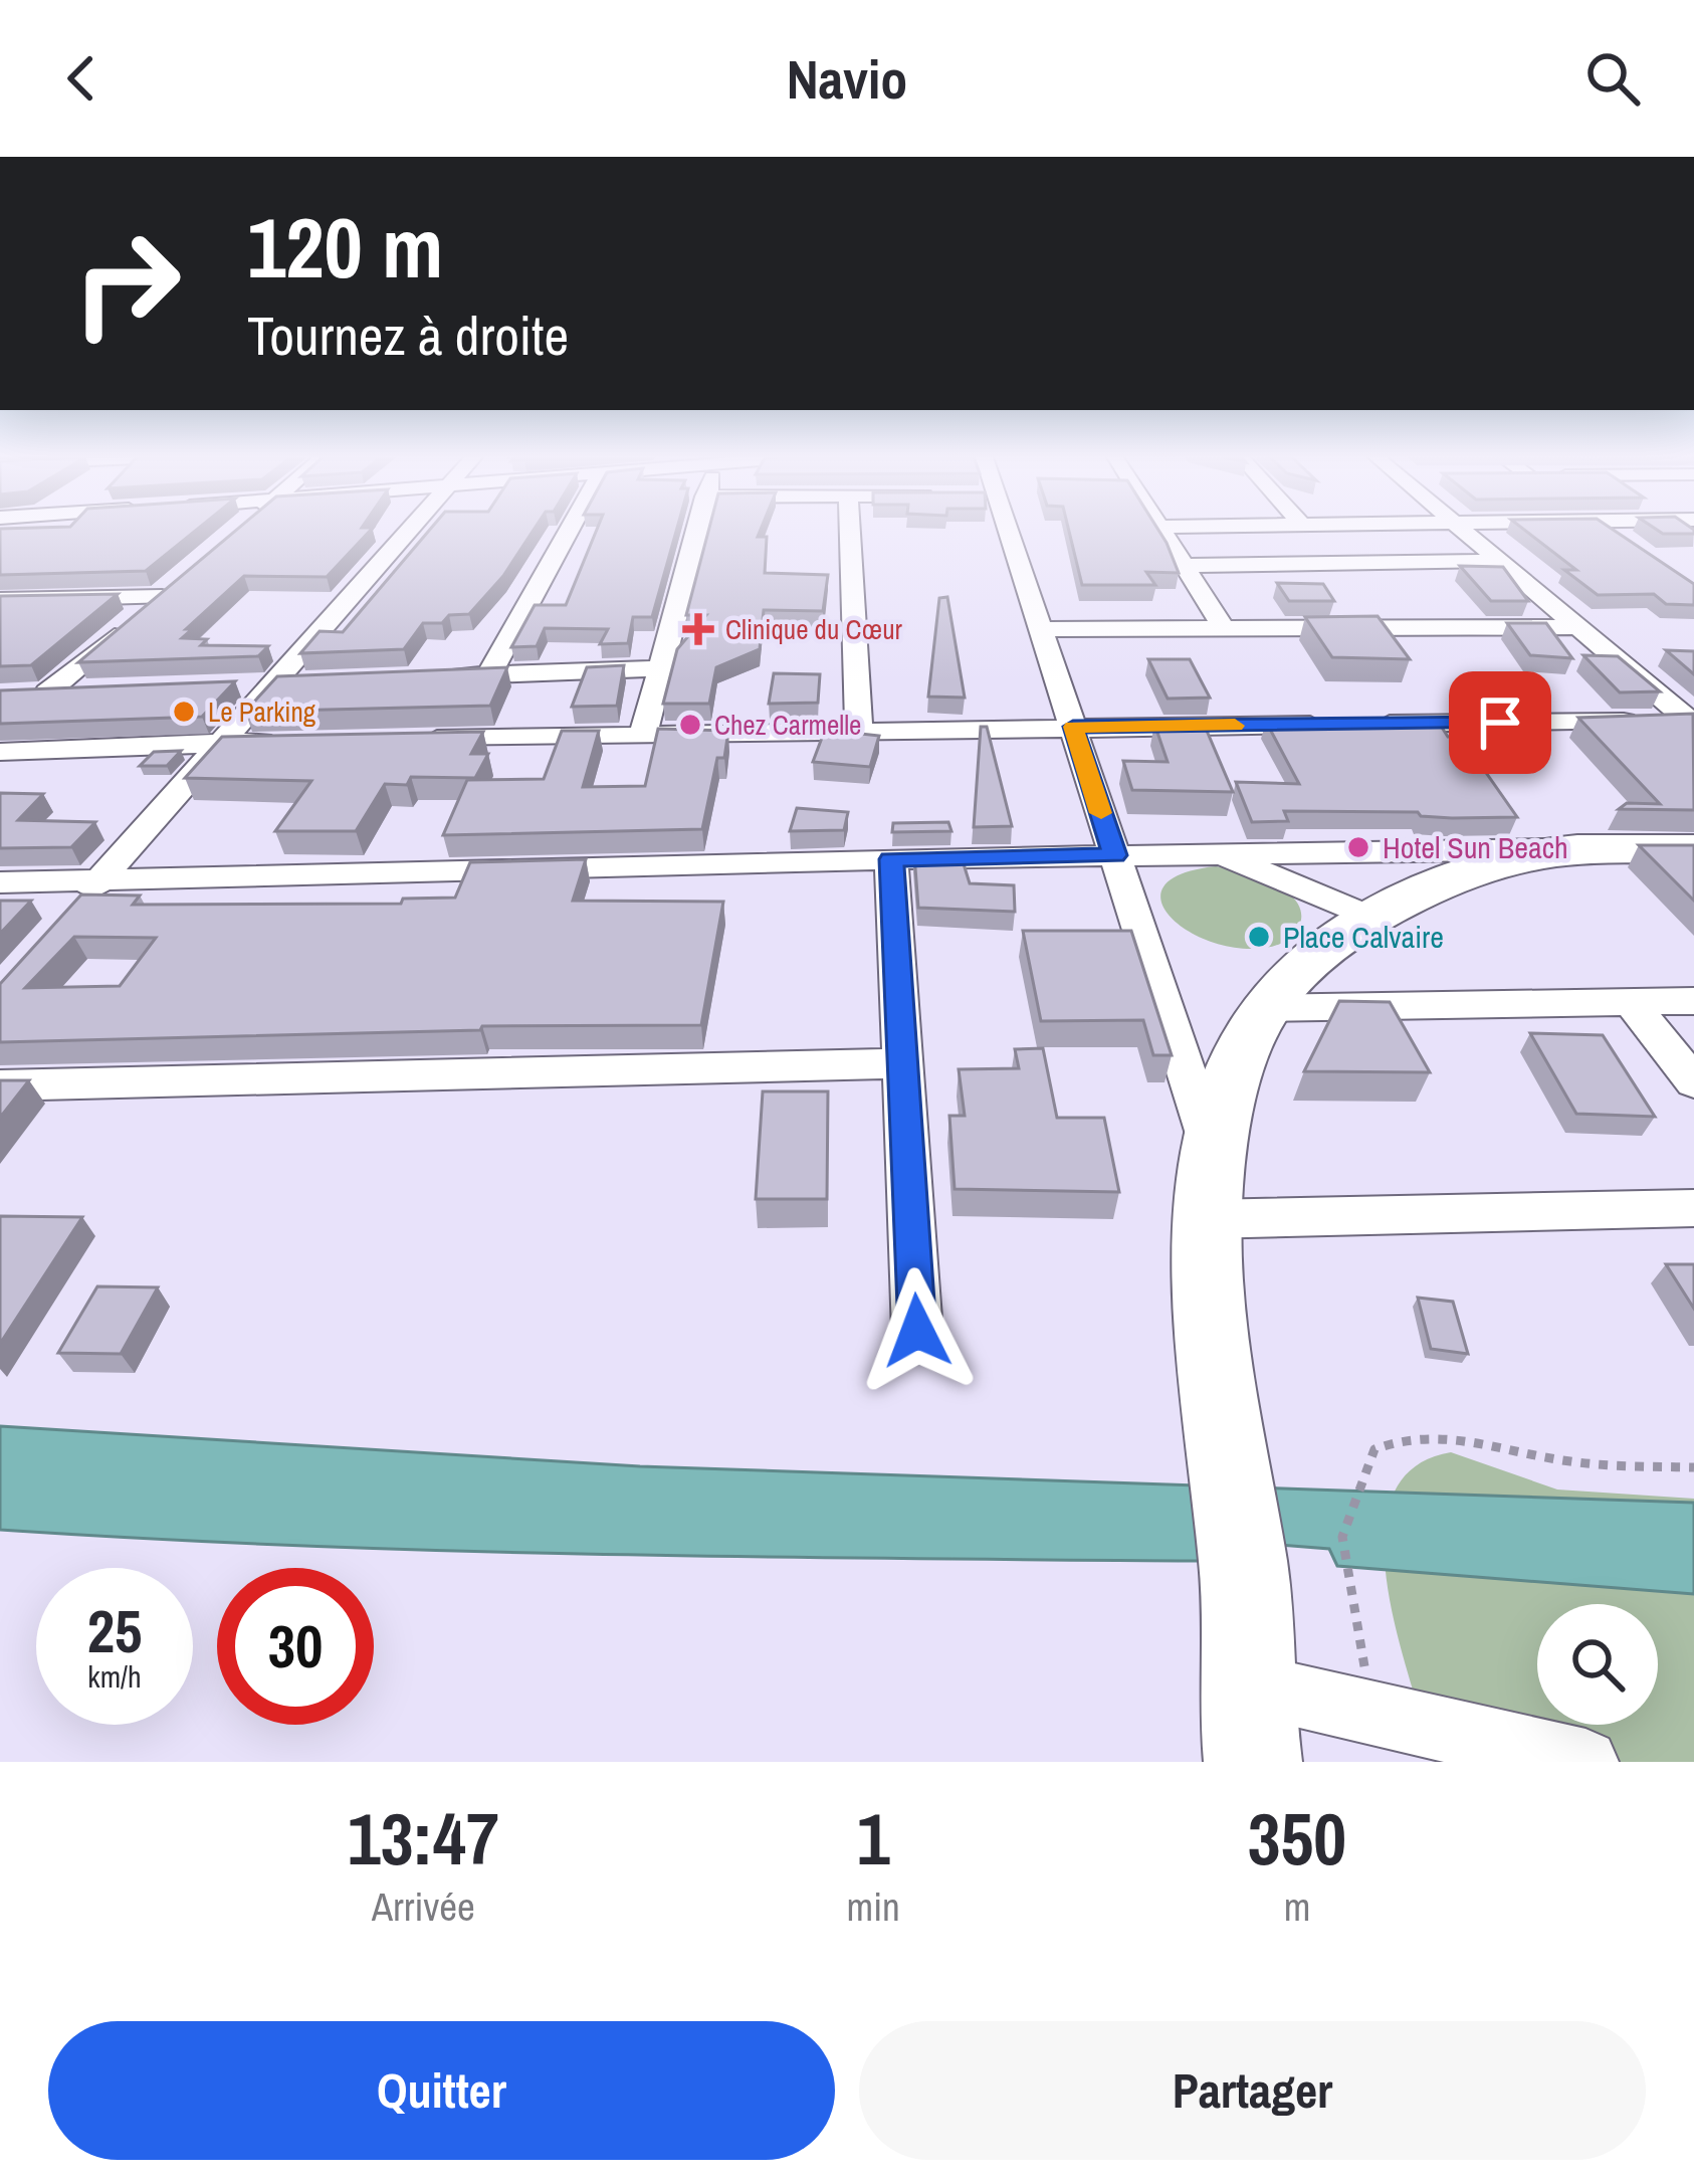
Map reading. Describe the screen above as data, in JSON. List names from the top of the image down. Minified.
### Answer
{"places":{"health":["Clinique du Cœur"],"other":["Le Parking","Chez Carmelle","Hotel Sun Beach","Place Calvaire"]},"page":{"header":"Navio","turn":["120 m","Tournez à droite"],"speed":"25 km/h","limit":"30","eta":["13:47","Arrivée","1","min","350","m"],"buttons":["Quitter","Partager"]}}
